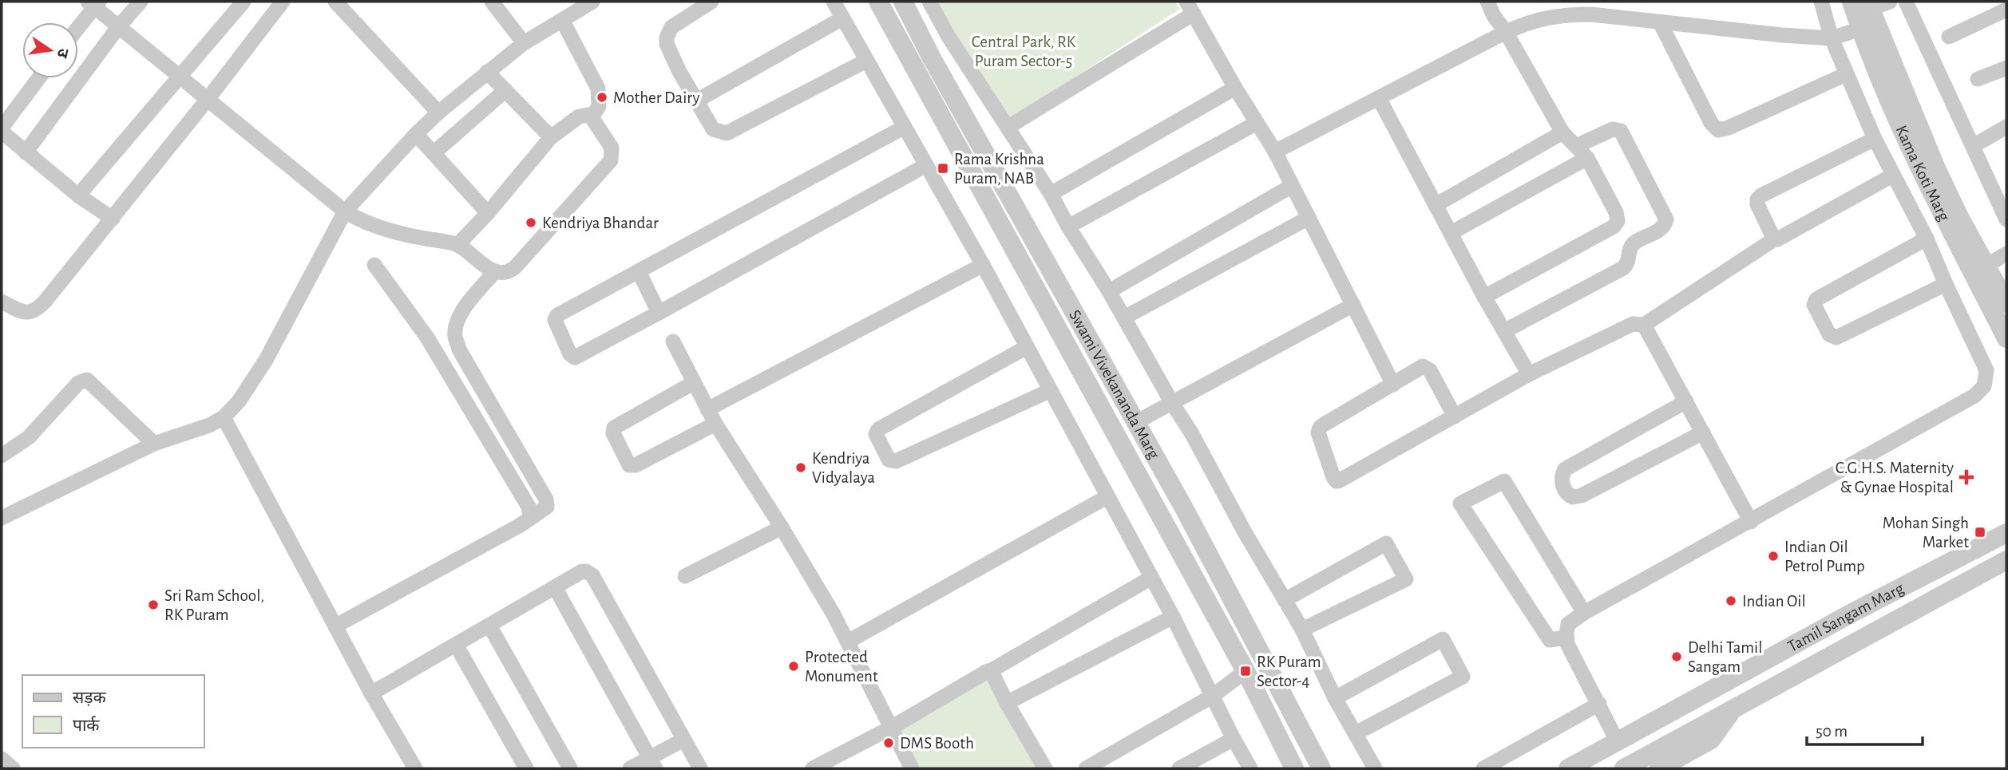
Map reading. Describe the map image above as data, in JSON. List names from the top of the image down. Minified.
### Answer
{"streets":{"street":["Kama Koti Marg","Swami Vivekananda Marg","Tamil Sangam Marg"]},"parks":["Central Park, RK Puram Sector-5"],"places":{"other":["Mother Dairy","Kendriya Bhandar","Kendriya Vidyalaya","Indian Oil Petrol Pump","Indian Oil","Sri Ram School, RK Puram","Delhi Tamil Sangam","Protected Monument","DMS Booth"],"transit":["Rama Krishna Puram, NAB","Mohan Singh Market","RK Puram Sector-4"],"health":["C.G.H.S. Maternity & Gynae Hospital"]},"legend":["सड़क","पार्क"],"scale_bar":"50 m","north":"right"}
